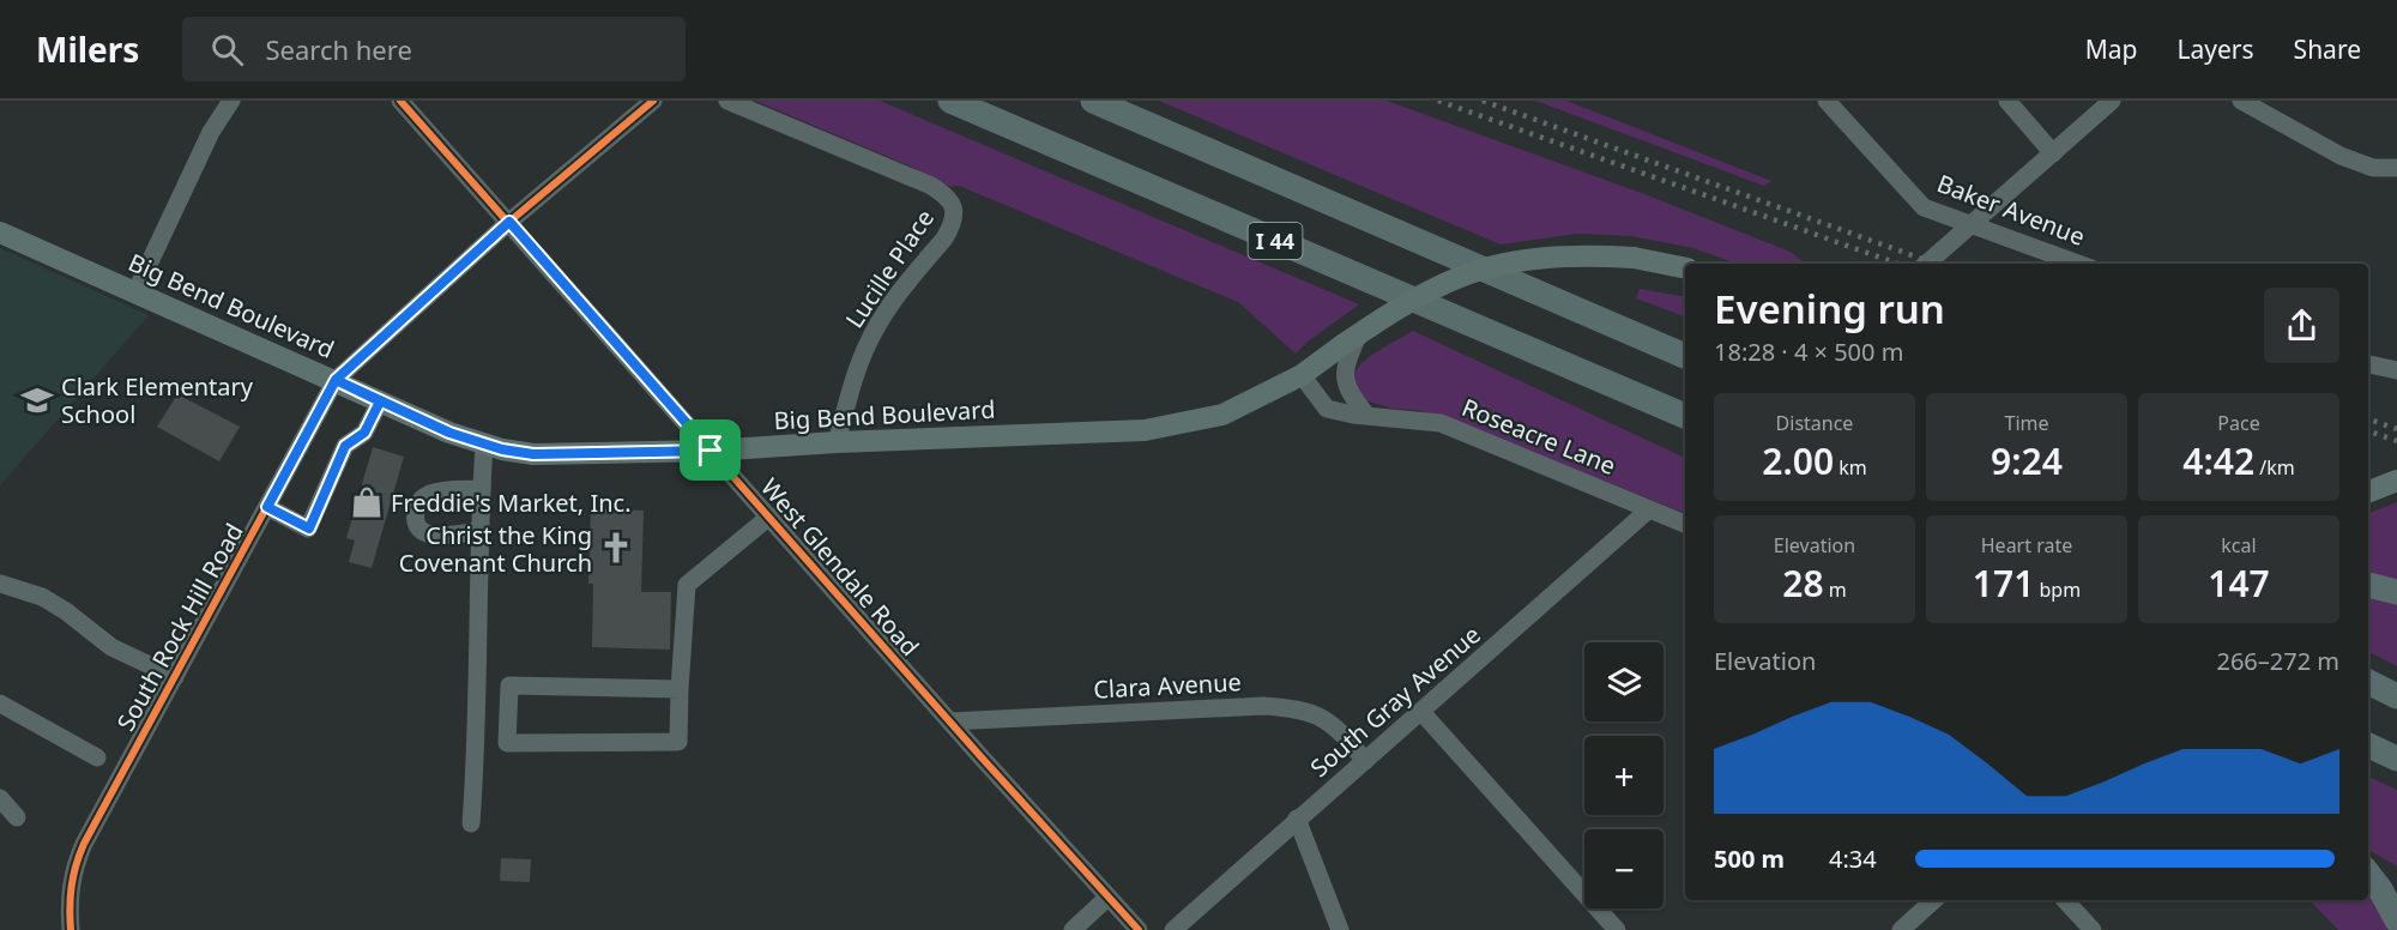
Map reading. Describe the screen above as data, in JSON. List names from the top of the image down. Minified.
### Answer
{"streets":{"highway":["I 44"],"main road":["Big Bend Boulevard"],"street":["Baker Avenue","Lucille Place","Roseacre Lane","West Glendale Road","South Rock Hill Road","Clara Avenue","South Gray Avenue"]},"crossings":[["Lucille Place","Big Bend Boulevard"],["Big Bend Boulevard","Roseacre Lane"],["Big Bend Boulevard","West Glendale Road"],["Big Bend Boulevard","South Rock Hill Road"],["Roseacre Lane","South Gray Avenue"],["West Glendale Road","South Rock Hill Road"],["West Glendale Road","Clara Avenue"],["Clara Avenue","South Gray Avenue"]],"places":{"school or university":["Clark Elementary School"],"shop":["Freddie's Market, Inc."],"church":["Christ the King Covenant Church"]},"page":{"header":"Milers","search":"Search here","nav":["Map","Layers","Share"],"heading":["Evening run","18:28 · 4 × 500 m"],"stats":[["Distance","2.00 km"],["Time","9:24"],["Pace","4:42 /km"],["Elevation","28 m"],["Heart rate","171 bpm"],["kcal","147"]],"chart":["Elevation","266–272 m"],"map_buttons":["+","−"],"list":[{"name":"500 m","note":"4:34"}]}}
